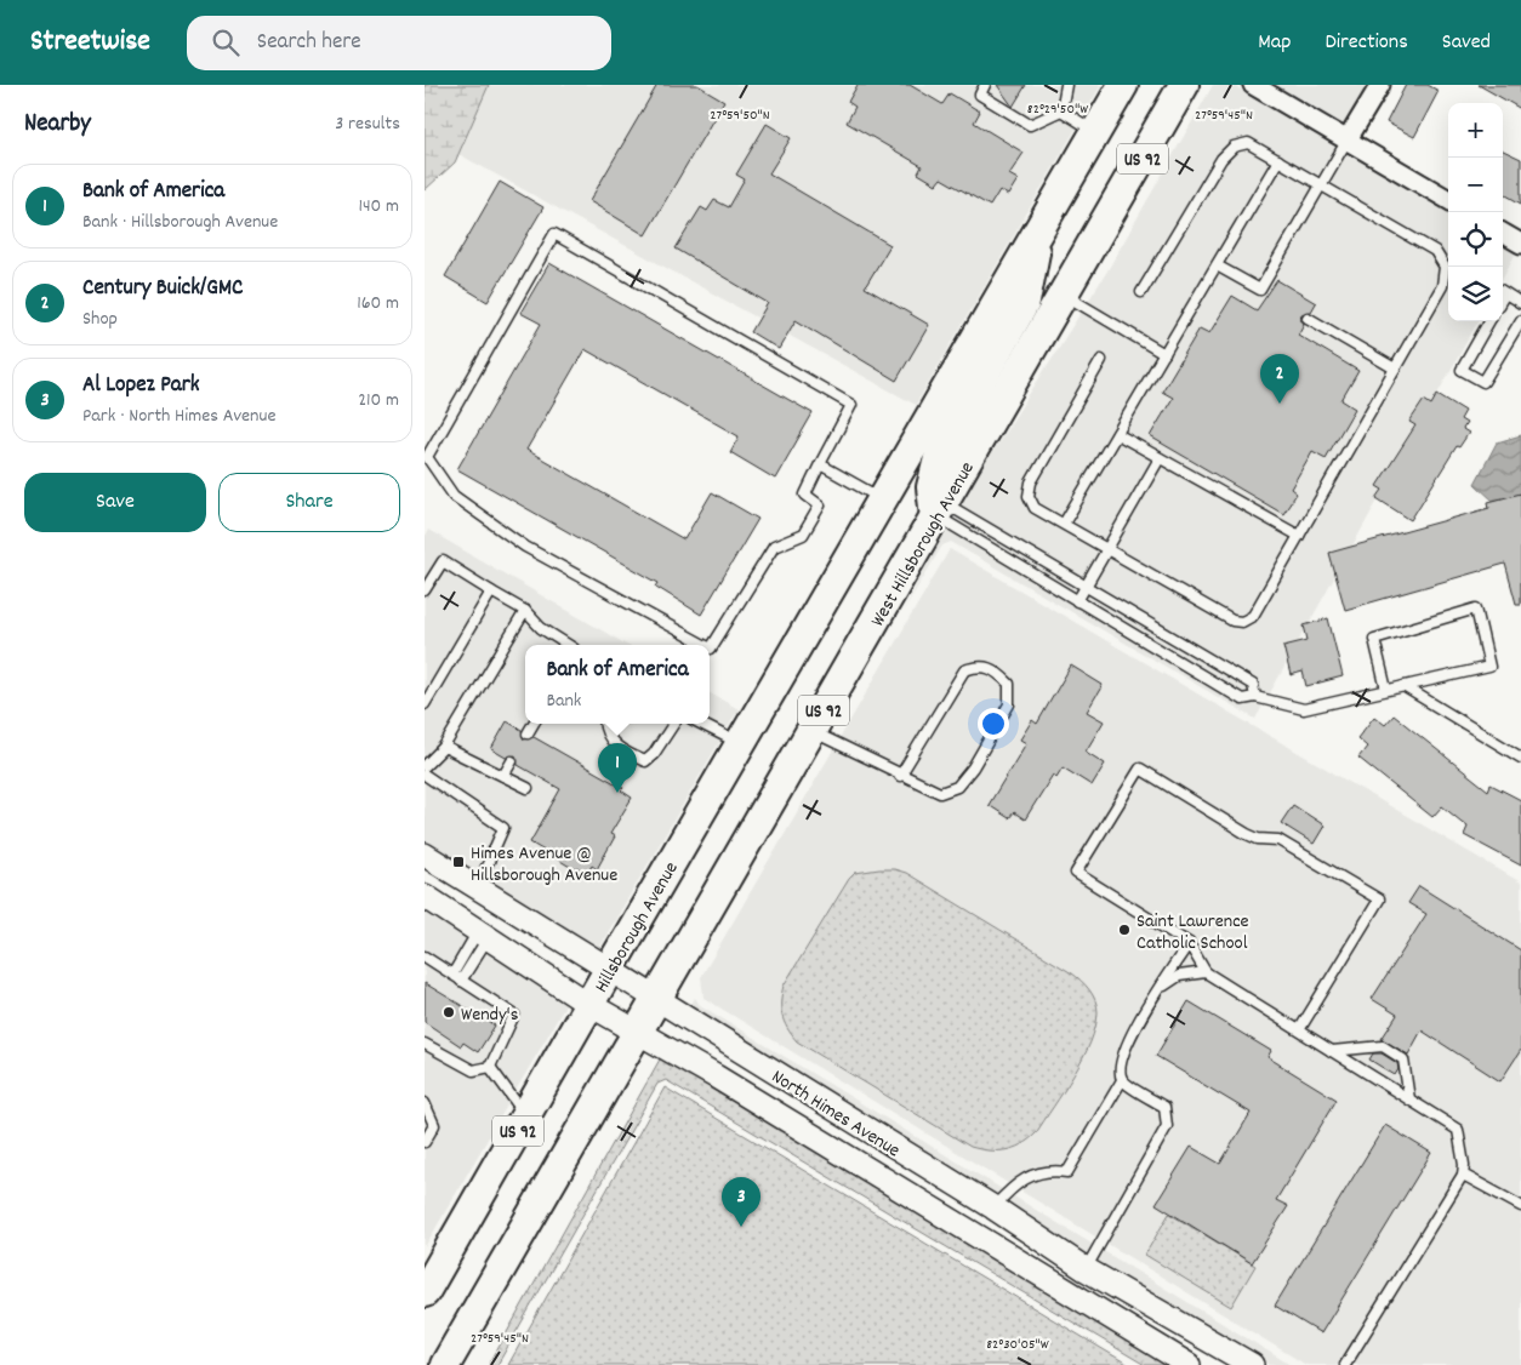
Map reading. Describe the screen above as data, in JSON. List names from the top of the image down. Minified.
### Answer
{"streets":{"main road":["US 92","West Hillsborough Avenue","Hillsborough Avenue"],"street":["North Himes Avenue"]},"crossings":[["US 92","West Hillsborough Avenue"],["US 92","Hillsborough Avenue"],["US 92","North Himes Avenue"],["West Hillsborough Avenue","North Himes Avenue"],["Hillsborough Avenue","North Himes Avenue"]],"places":{"transit":["Himes Avenue @ Hillsborough Avenue"],"other":["Saint Lawrence Catholic School","Wendy's"]},"page":{"header":"Streetwise","search":"Search here","nav":["Map","Directions","Saved"],"heading":["Nearby","3 results"],"map_buttons":["+","−"],"list":[{"mark":"1","name":"Bank of America","note":"Bank · Hillsborough Avenue","value":"140 m"},{"mark":"2","name":"Century Buick/GMC","note":"Shop","value":"160 m"},{"mark":"3","name":"Al Lopez Park","note":"Park · North Himes Avenue","value":"210 m"}],"pins":["2","1","3"],"buttons":["Save","Share"],"popup":["Bank of America","Bank"]},"coordinates":["82°29'50\"W","27°59'50\"N","27°59'45\"N","82°30'05\"W"]}
